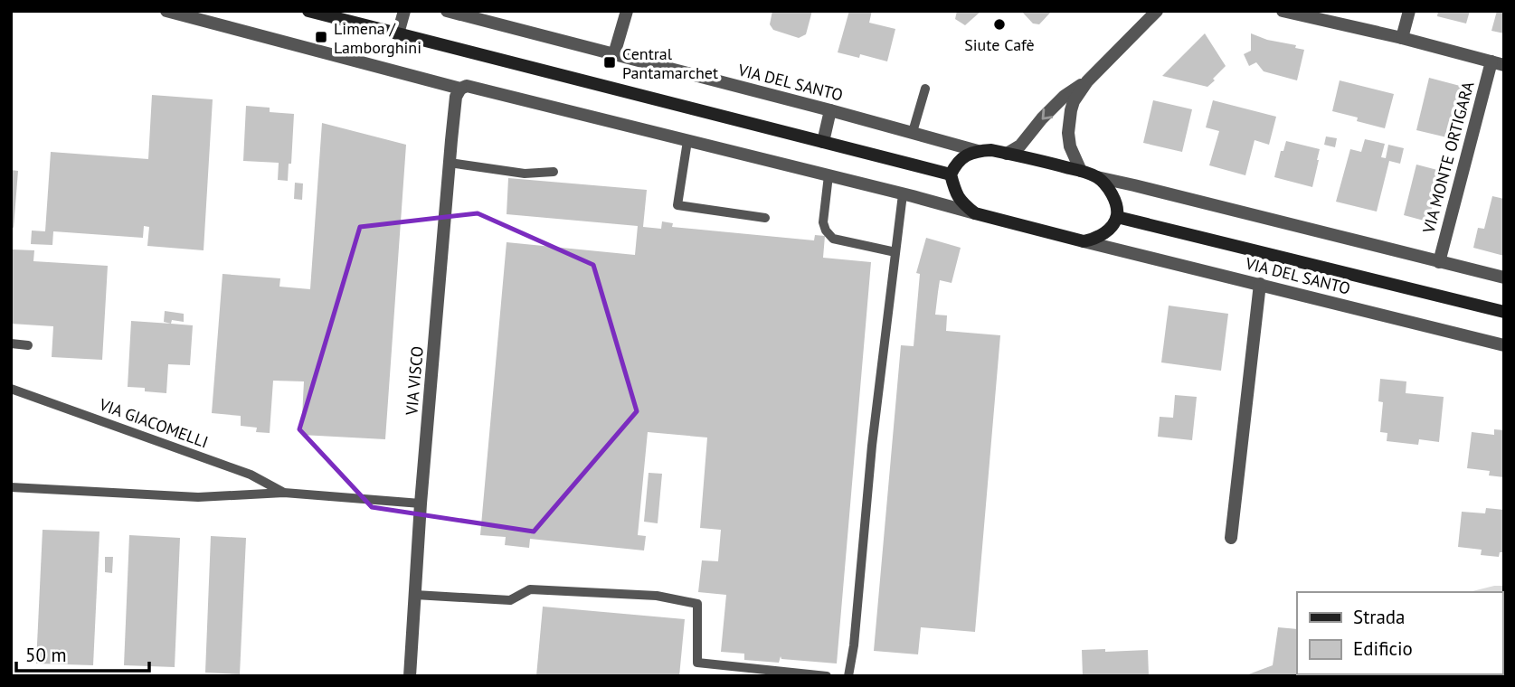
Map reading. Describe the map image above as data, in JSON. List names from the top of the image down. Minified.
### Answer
{"streets":{"street":["VIA DEL SANTO","VIA MONTE ORTIGARA","VIA VISCO"],"lane":["VIA GIACOMELLI"]},"crossings":[["VIA DEL SANTO","VIA MONTE ORTIGARA"],["VIA DEL SANTO","VIA VISCO"],["VIA VISCO","VIA GIACOMELLI"]],"places":{"other":["Siute Cafè"],"transit":["Limena / Lamborghini","Central Pantamarchet"]},"legend":["Strada","Edificio"],"scale_bar":"50 m"}
